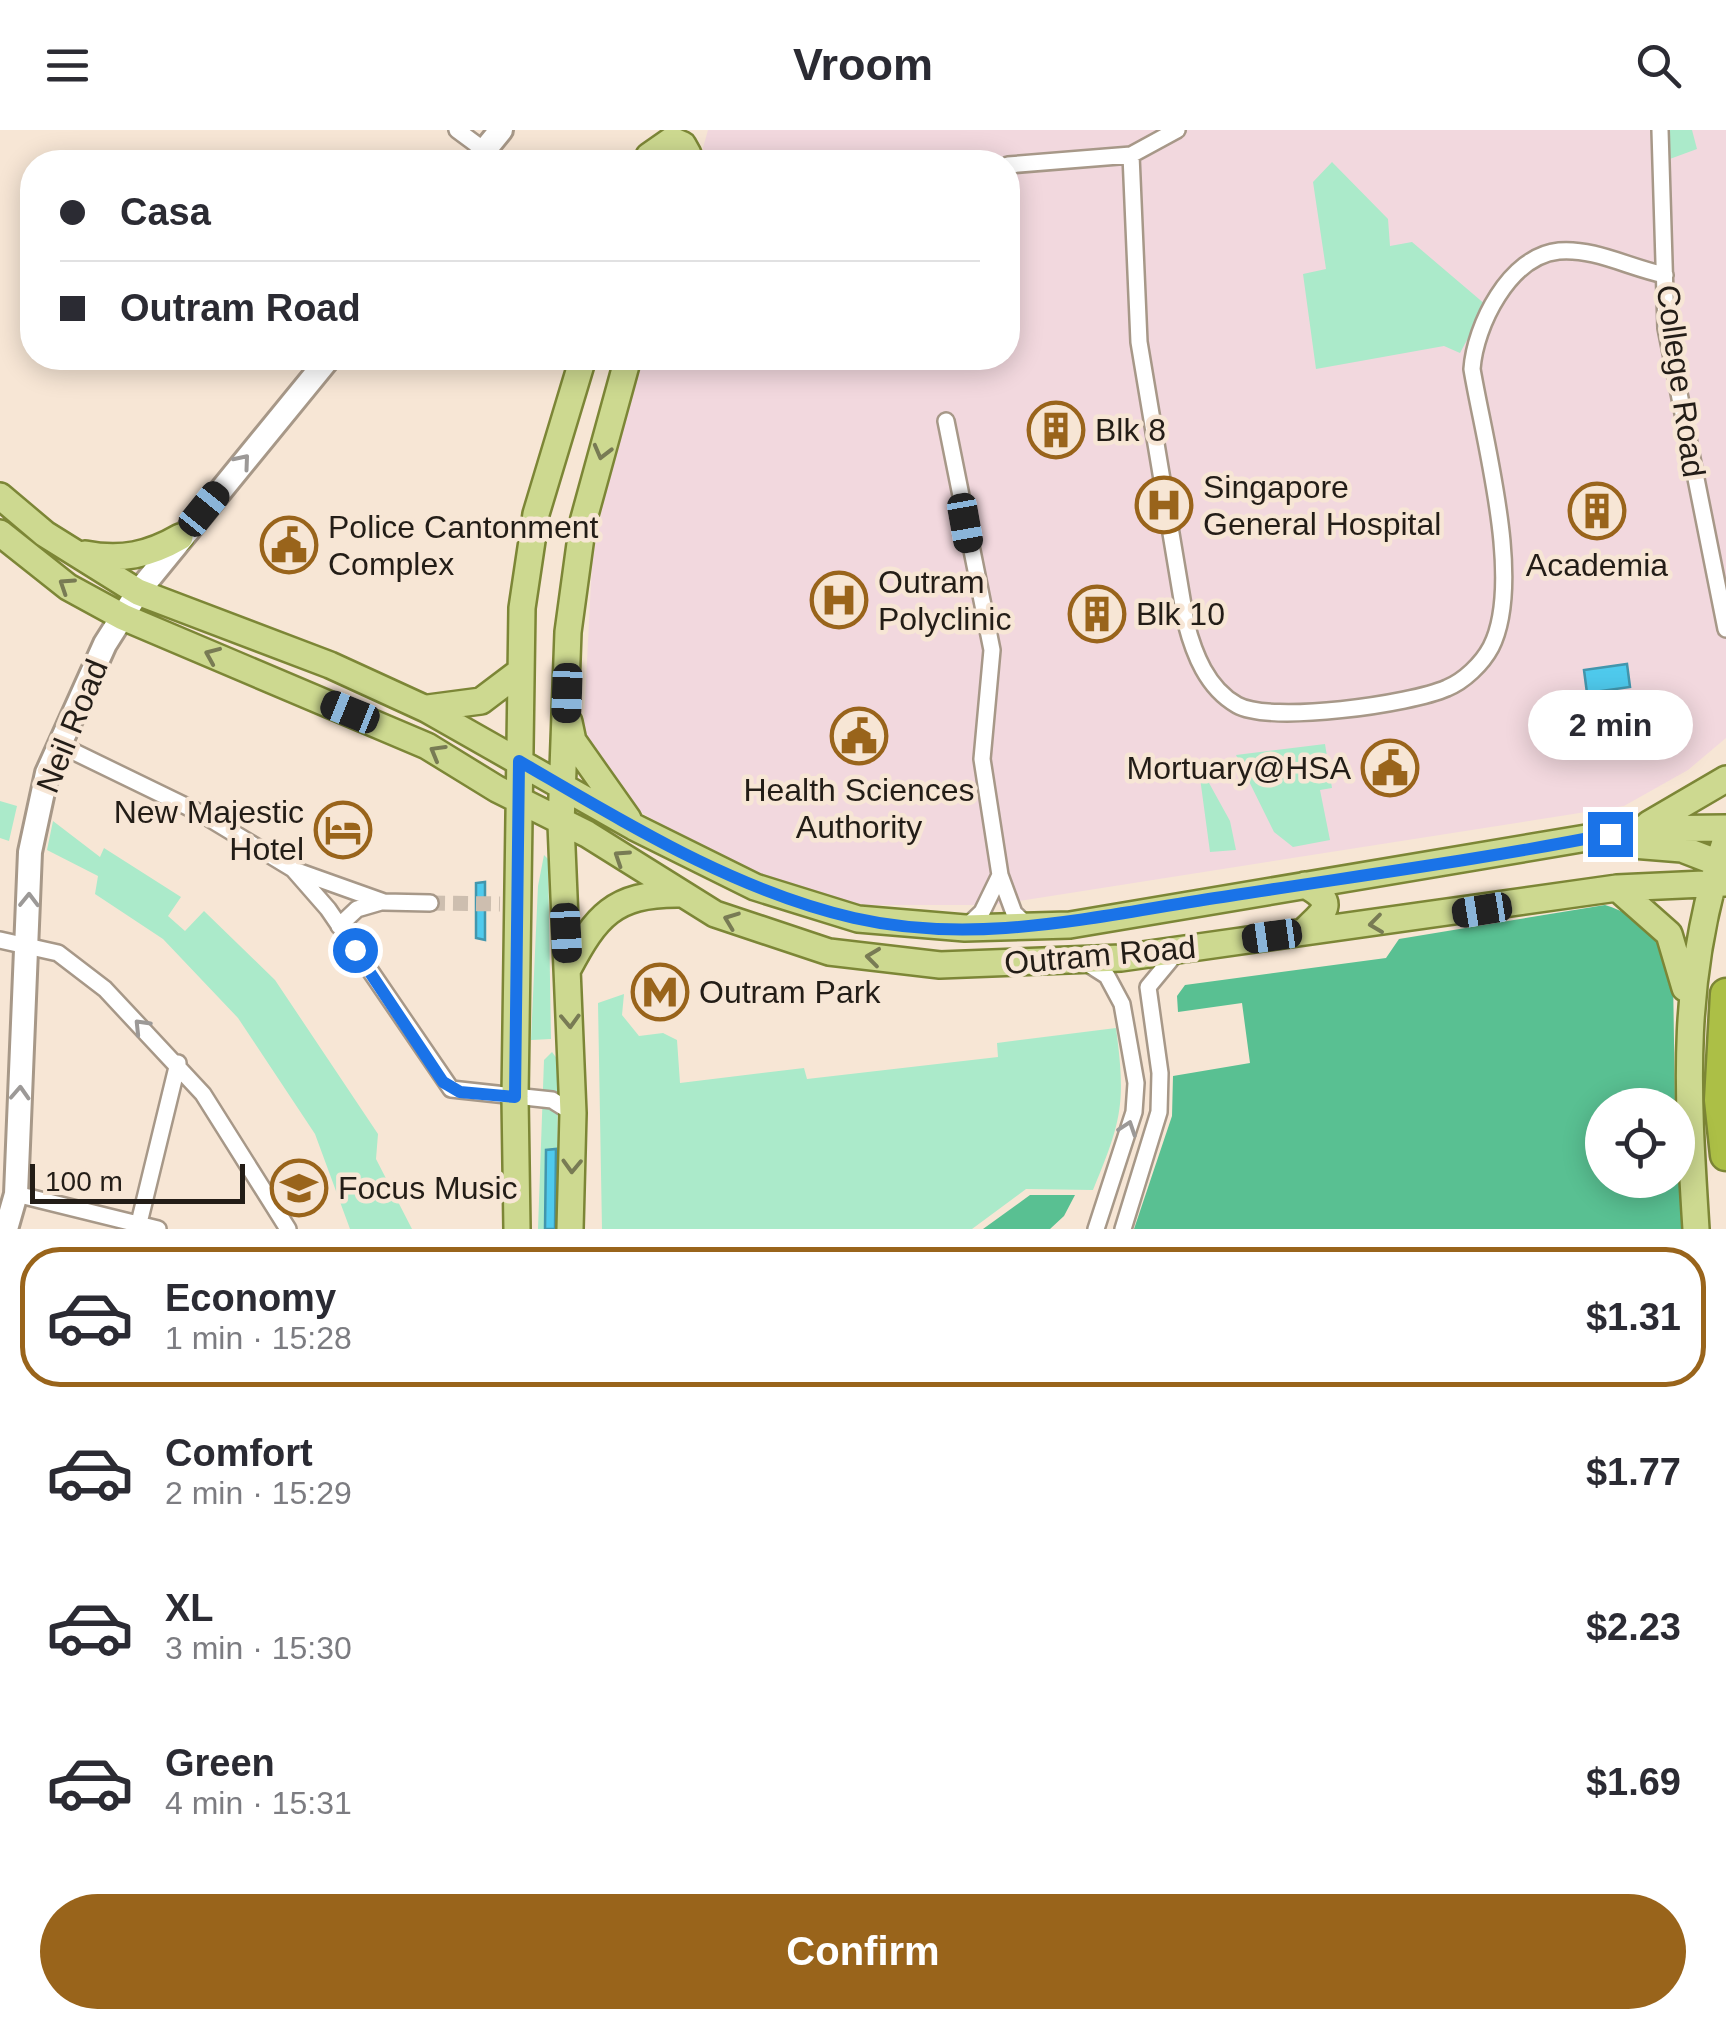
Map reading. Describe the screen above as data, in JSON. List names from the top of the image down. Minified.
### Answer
{"streets":{"main road":["Neil Road","Outram Road"],"street":["College Road"]},"crossings":[["Neil Road","Outram Road"]],"one_way":["Neil Road"],"places":{"building":["Blk 8","Academia","Blk 10"],"hospital":["Singapore General Hospital","Outram Polyclinic"],"public building":["Police Cantonment Complex","Health Sciences Authority","Mortuary@HSA"],"hotel":["New Majestic Hotel"],"metro station":["Outram Park"],"school or university":["Focus Music"]},"scale_bar":"100 m","page":{"header":"Vroom","banner":["Casa","Outram Road"],"bubble":"2 min","scale":"100 m","list":[{"name":"Economy","note":"1 min · 15:28","value":"$1.31"},{"name":"Comfort","note":"2 min · 15:29","value":"$1.77"},{"name":"XL","note":"3 min · 15:30","value":"$2.23"},{"name":"Green","note":"4 min · 15:31","value":"$1.69"}],"buttons":"Confirm"}}
